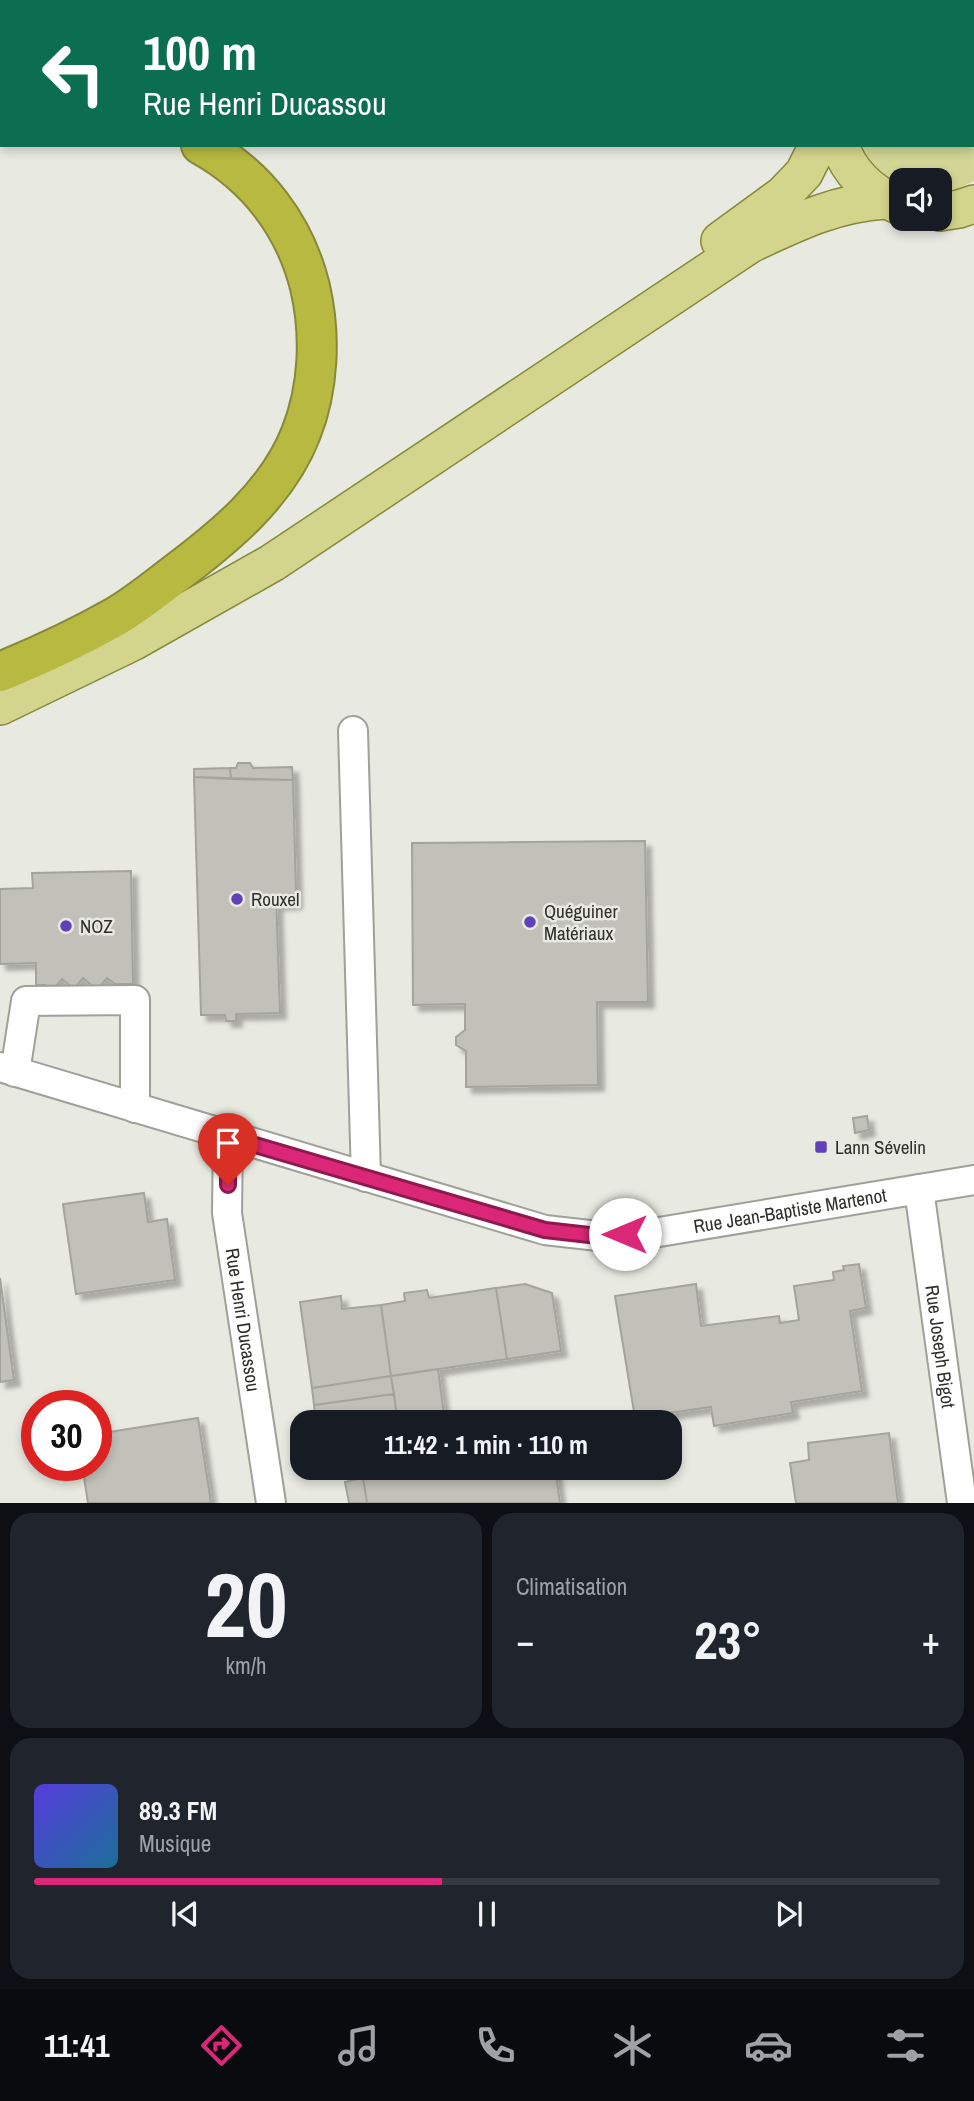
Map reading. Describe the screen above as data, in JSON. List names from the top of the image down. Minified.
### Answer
{"streets":{"street":["Rue Jean-Baptiste Martenot","Rue Henri Ducassou","Rue Joseph Bigot"]},"crossings":[["Rue Jean-Baptiste Martenot","Rue Henri Ducassou"],["Rue Jean-Baptiste Martenot","Rue Joseph Bigot"]],"places":{"other":["Rouxel","Quéguiner Matériaux","NOZ"],"transit":["Lann Sévelin"]},"page":{"turn":["100 m","Rue Henri Ducassou"],"limit":"30","trip":"11:42 · 1 min · 110 m","tile":[["20","km/h"],"Climatisation"],"heat":["−","23°","+"],"song":["89.3 FM","Musique"],"tabs":"11:41"}}
